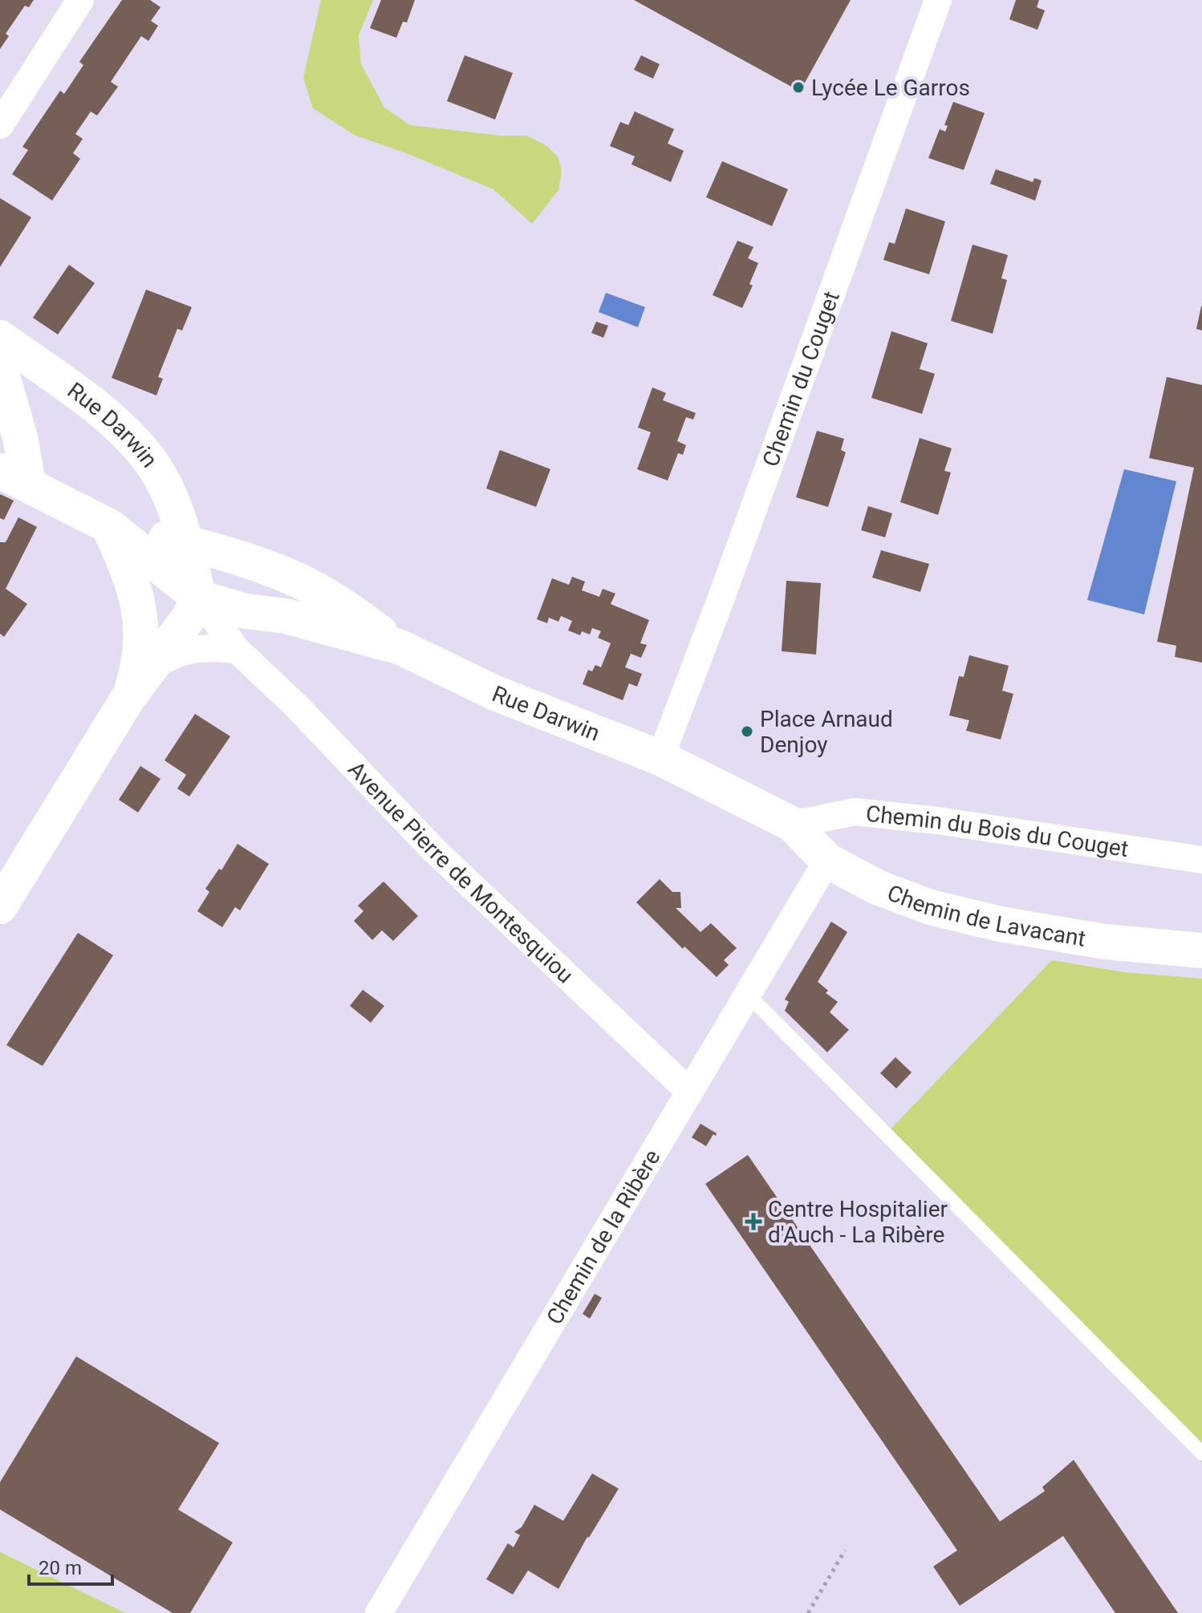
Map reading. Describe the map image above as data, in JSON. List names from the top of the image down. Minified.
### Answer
{"streets":{"street":["Chemin du Couget","Rue Darwin","Chemin du Bois du Couget","Avenue Pierre de Montesquiou","Chemin de Lavacant","Chemin de la Ribère"]},"crossings":[["Chemin du Couget","Rue Darwin"],["Rue Darwin","Avenue Pierre de Montesquiou"],["Chemin du Bois du Couget","Chemin de Lavacant"],["Avenue Pierre de Montesquiou","Chemin de la Ribère"],["Chemin de Lavacant","Chemin de la Ribère"]],"places":{"other":["Lycée Le Garros","Place Arnaud Denjoy"],"health":["Centre Hospitalier d'Auch - La Ribère"]},"scale_bar":"20 m"}
